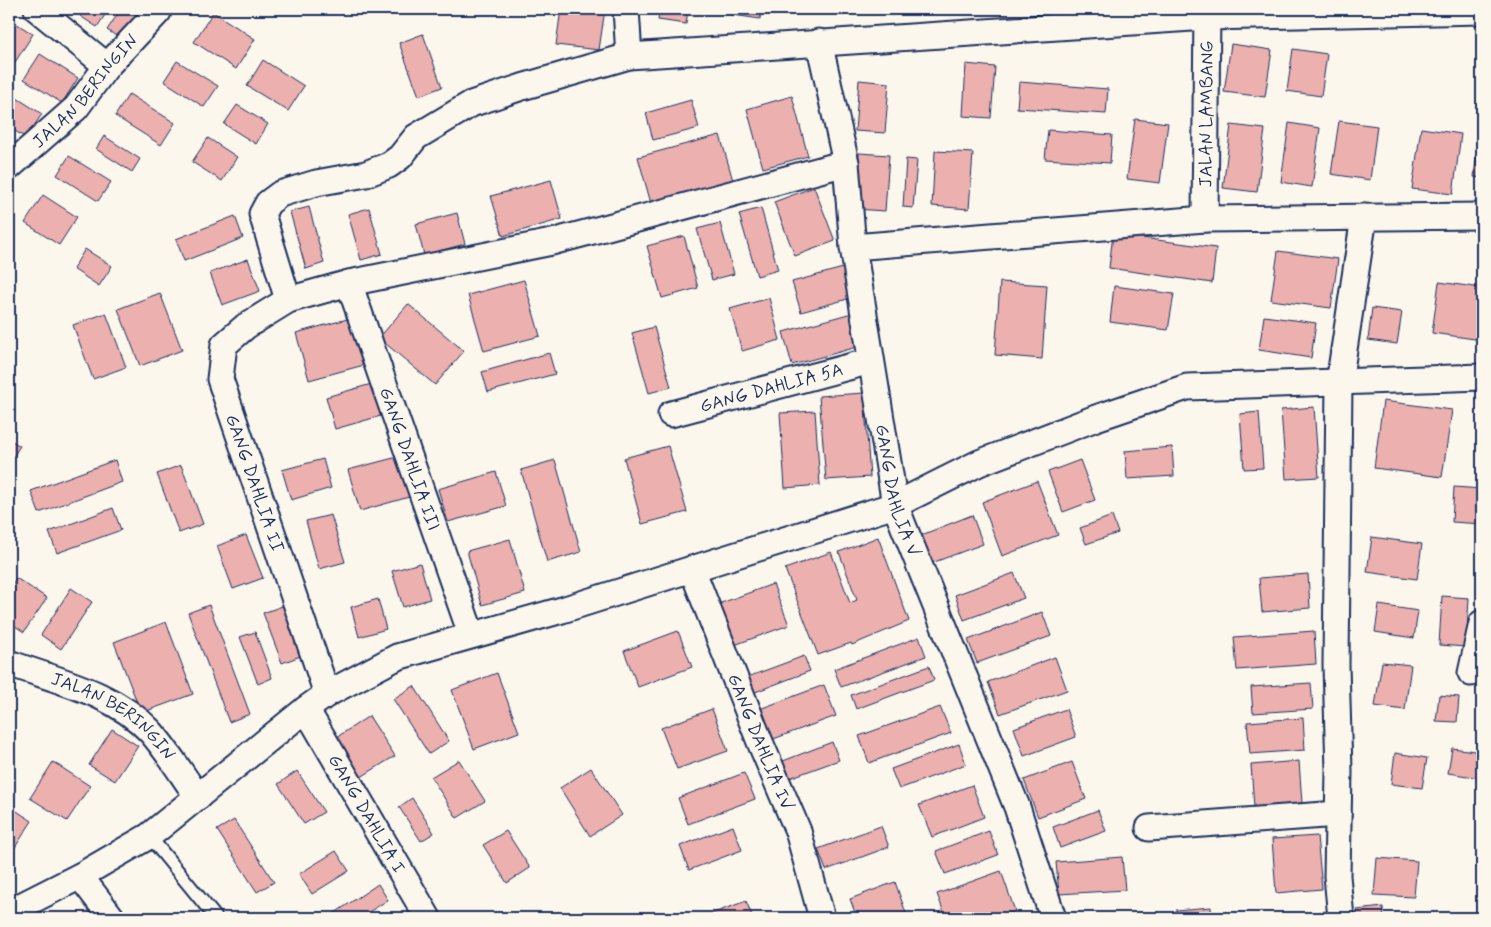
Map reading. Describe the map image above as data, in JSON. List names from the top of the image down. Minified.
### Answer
{"streets":{"street":["JALAN BERINGIN","JALAN LAMBANG","GANG DAHLIA 5A","GANG DAHLIA III","GANG DAHLIA II","GANG DAHLIA V","GANG DAHLIA IV","GANG DAHLIA I"]},"crossings":[["GANG DAHLIA 5A","GANG DAHLIA V"],["GANG DAHLIA III","GANG DAHLIA II"],["GANG DAHLIA II","GANG DAHLIA V"]]}
